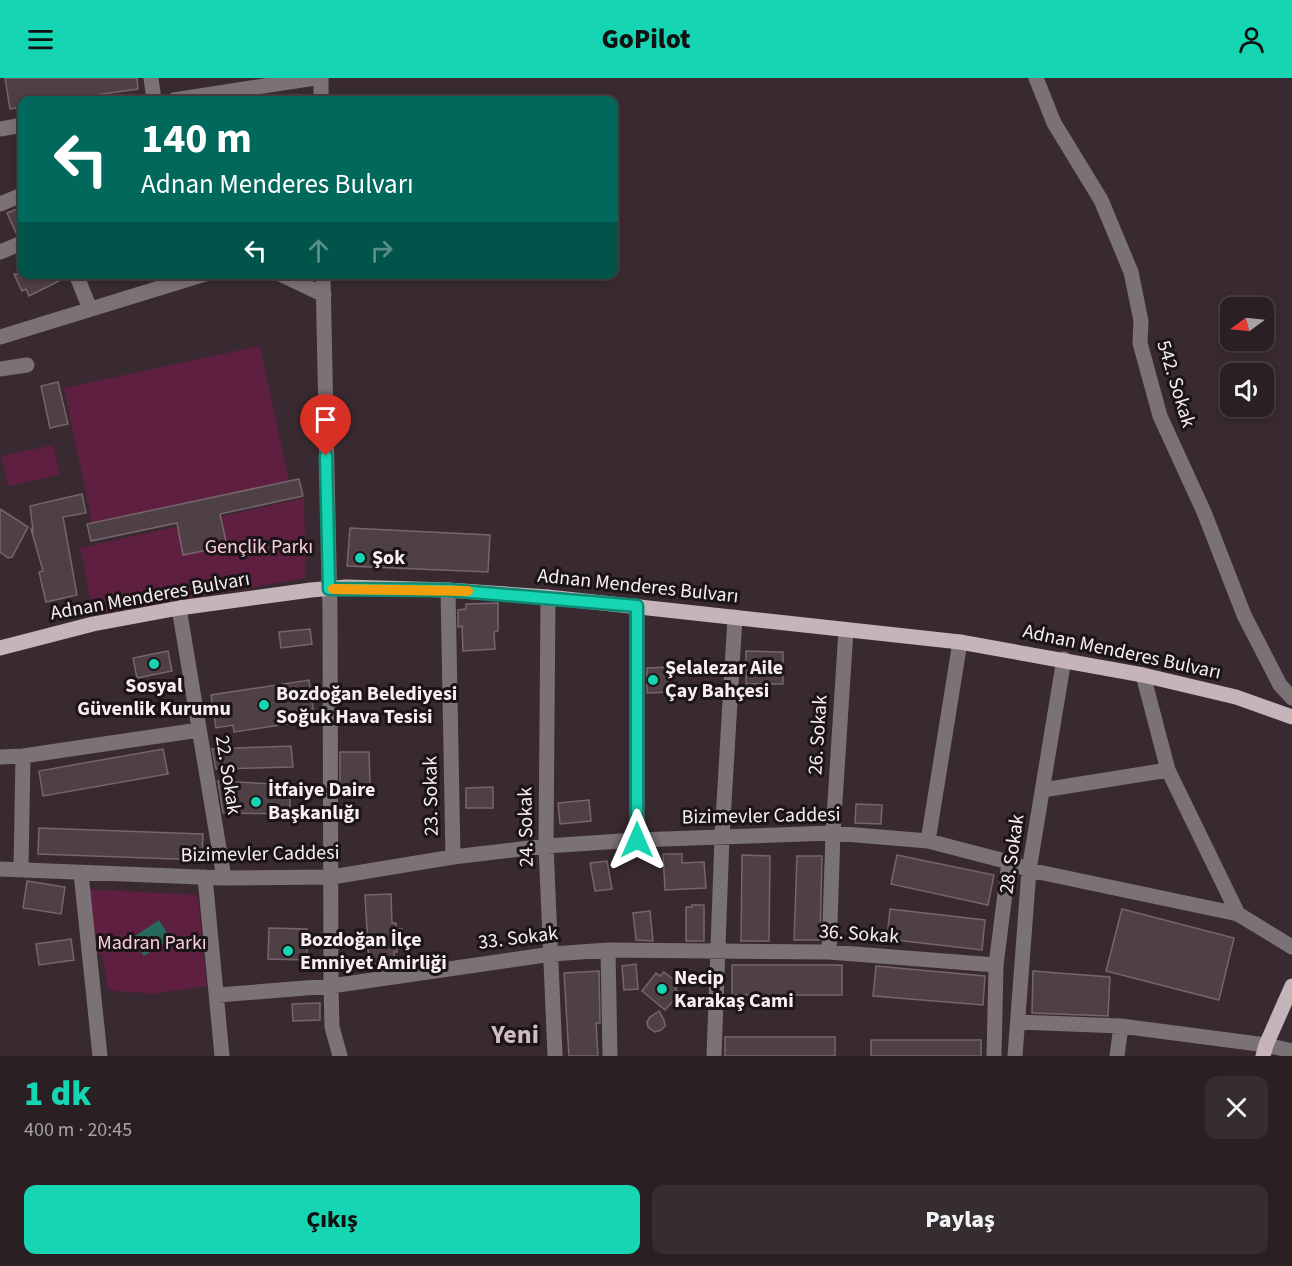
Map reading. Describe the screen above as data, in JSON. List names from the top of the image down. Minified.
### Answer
{"streets":{"main road":["Adnan Menderes Bulvarı"],"street":["542. Sokak","26. Sokak","22. Sokak","23. Sokak","Bizimevler Caddesi","24. Sokak","28. Sokak","36. Sokak","33. Sokak"]},"crossings":[["Adnan Menderes Bulvarı","26. Sokak"],["Adnan Menderes Bulvarı","22. Sokak"],["Adnan Menderes Bulvarı","23. Sokak"],["Adnan Menderes Bulvarı","24. Sokak"],["Adnan Menderes Bulvarı","28. Sokak"],["26. Sokak","Bizimevler Caddesi"],["26. Sokak","36. Sokak"],["22. Sokak","Bizimevler Caddesi"],["23. Sokak","Bizimevler Caddesi"],["Bizimevler Caddesi","24. Sokak"],["Bizimevler Caddesi","28. Sokak"],["24. Sokak","33. Sokak"],["28. Sokak","36. Sokak"],["36. Sokak","33. Sokak"]],"districts":["Yeni"],"parks":["Gençlik Parkı","Madran Parkı"],"places":["Şok","Sosyal Güvenlik Kurumu","Şelalezar Aile Çay Bahçesi","Bozdoğan Belediyesi Soğuk Hava Tesisi","İtfaiye Daire Başkanlığı","Bozdoğan İlçe Emniyet Amirliği","Necip Karakaş Cami"],"north":"left","page":{"header":"GoPilot","turn":["140 m","Adnan Menderes Bulvarı"],"heading":["1 dk","400 m · 20:45"],"buttons":["Çıkış","Paylaş"]}}
